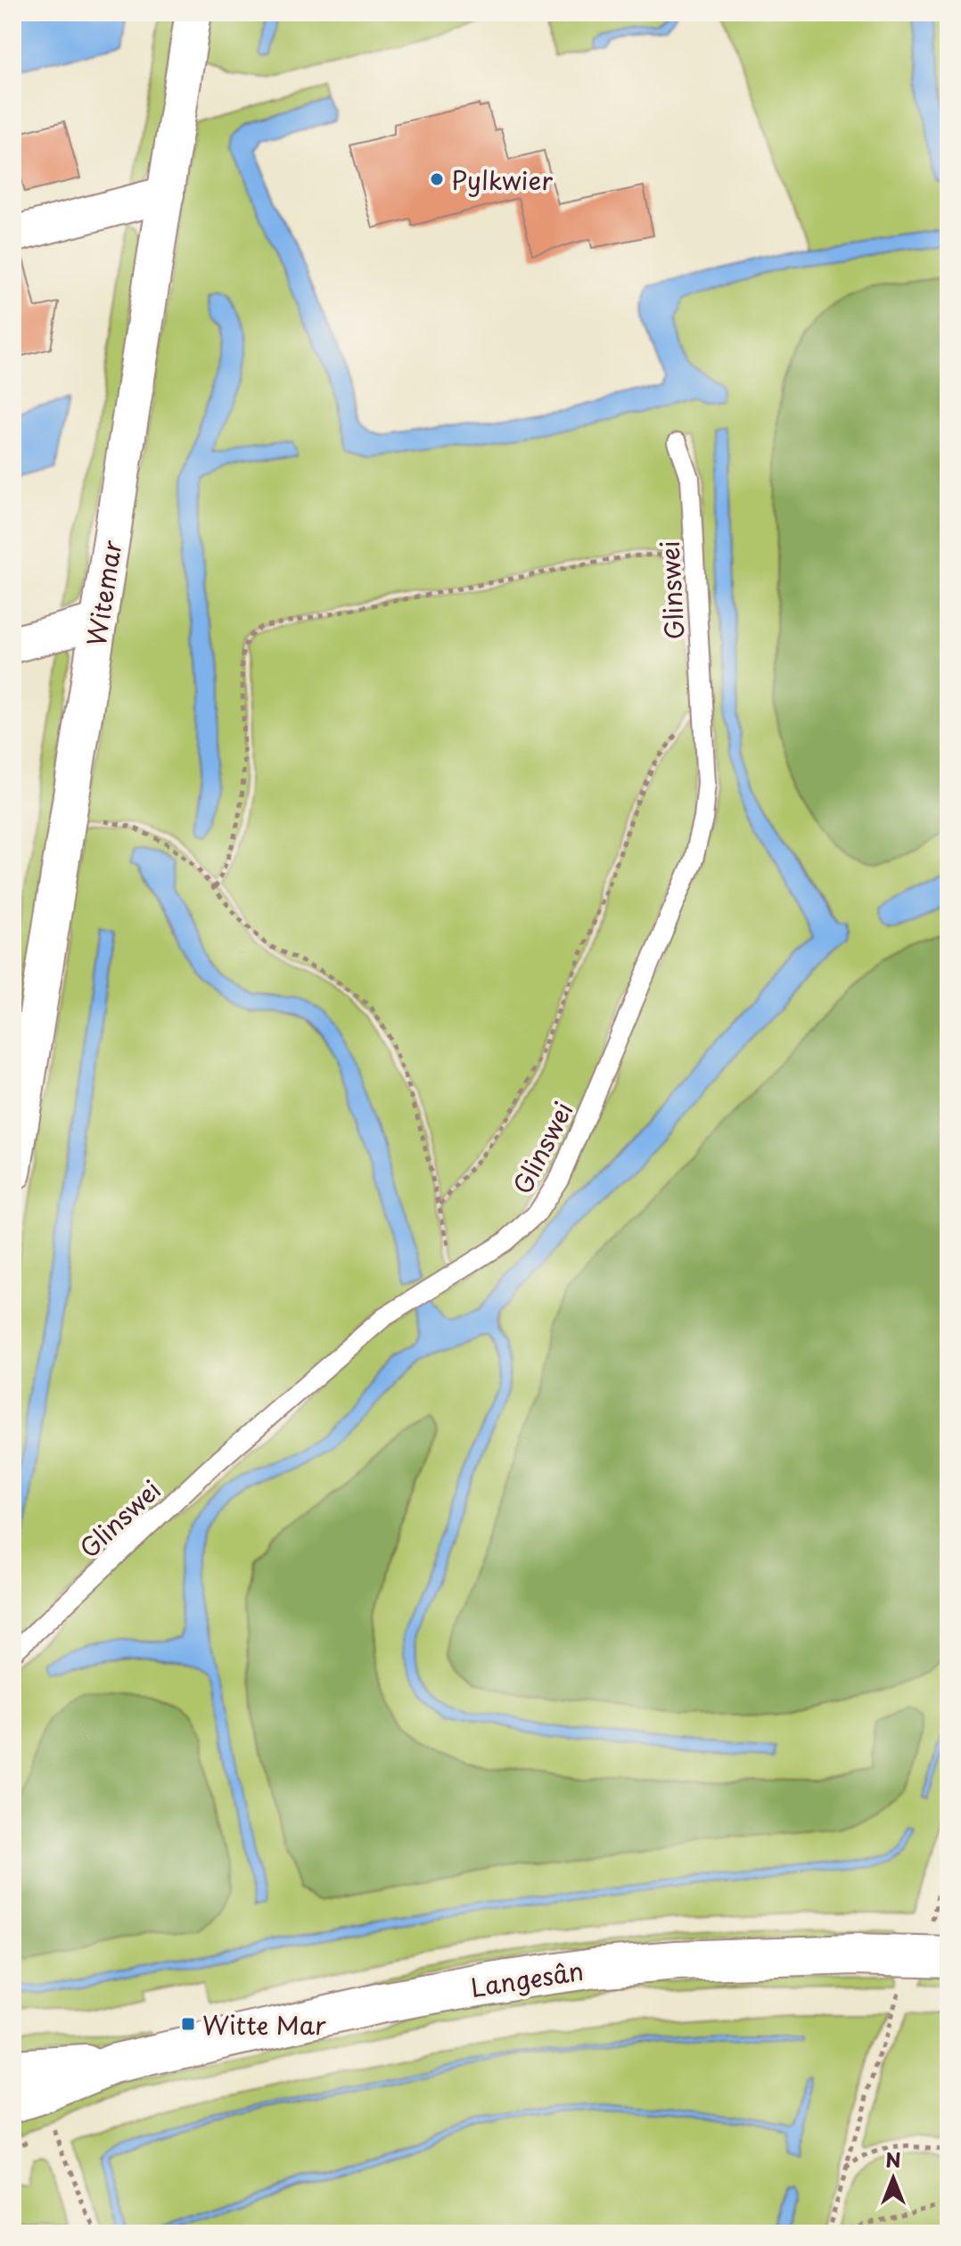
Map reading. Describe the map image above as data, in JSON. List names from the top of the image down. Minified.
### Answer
{"streets":{"street":["Witemar","Langesân"],"lane":["Glinswei"]},"places":{"other":["Pylkwier"],"transit":["Witte Mar"]},"north":"top"}
